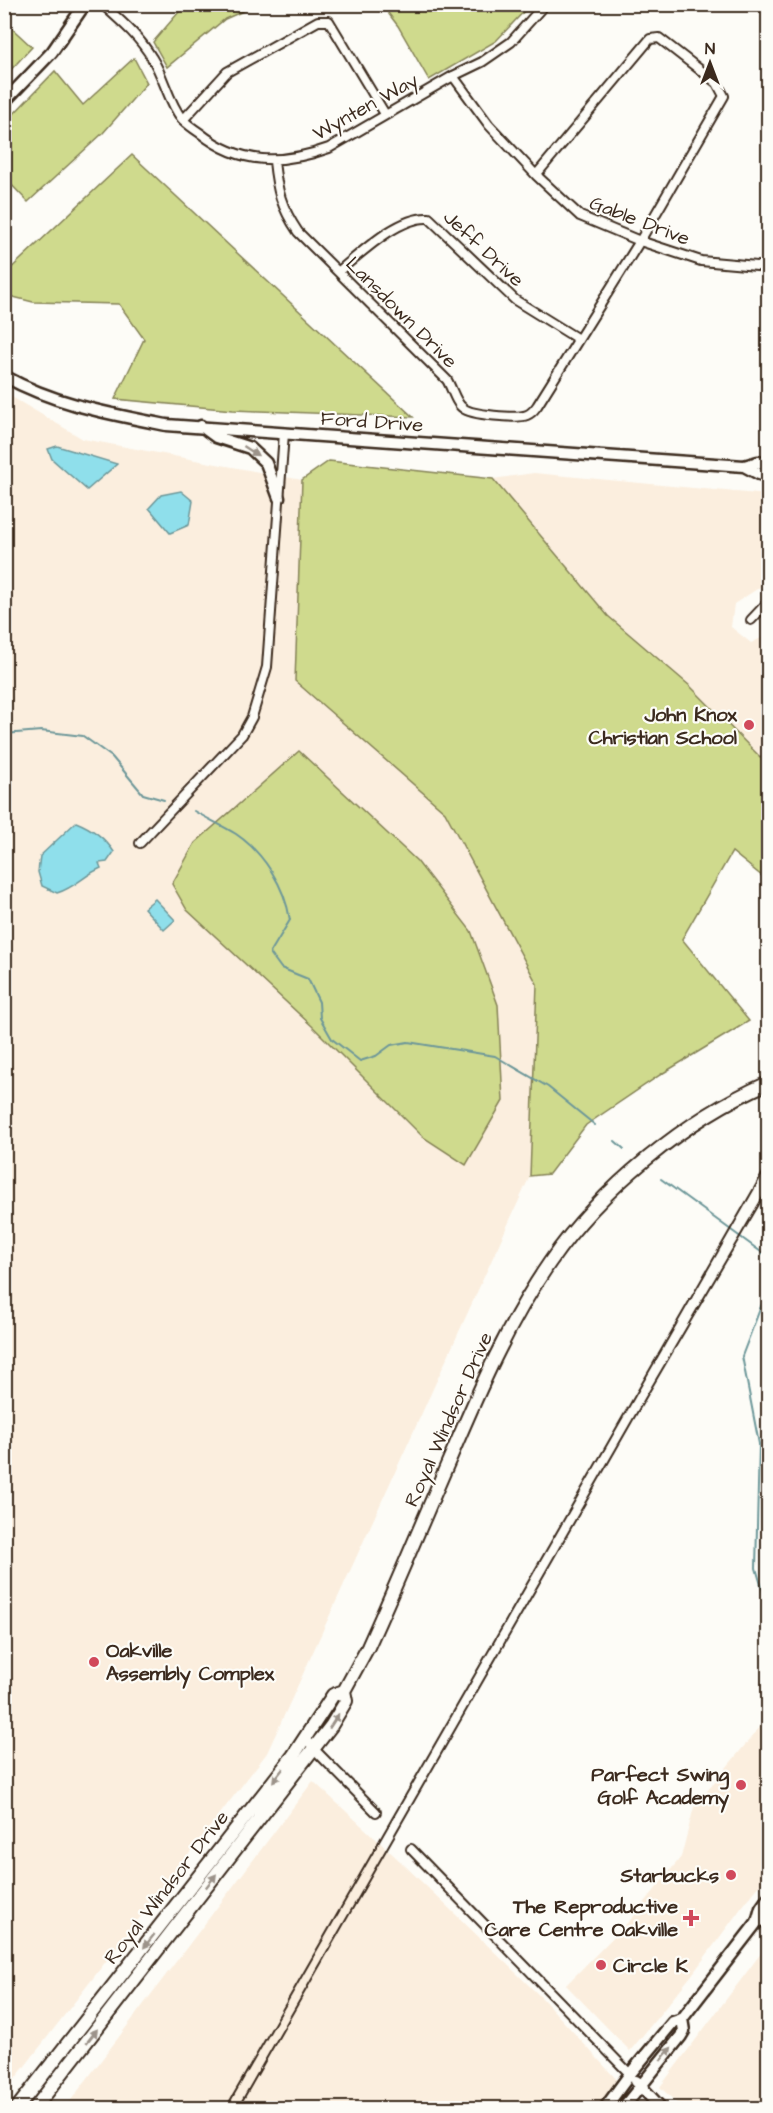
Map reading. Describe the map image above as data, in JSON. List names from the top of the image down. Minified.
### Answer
{"streets":{"main road":["Ford Drive","Royal Windsor Drive"],"street":["Wynten Way","Gable Drive","Jeff Drive","Lansdown Drive"]},"crossings":[["Wynten Way","Gable Drive"],["Wynten Way","Lansdown Drive"],["Gable Drive","Lansdown Drive"],["Jeff Drive","Lansdown Drive"]],"places":{"other":["John Knox Christian School","Oakville Assembly Complex","Parfect Swing Golf Academy","Starbucks","Circle K"],"health":["The Reproductive Care Centre Oakville"]},"north":"top"}
